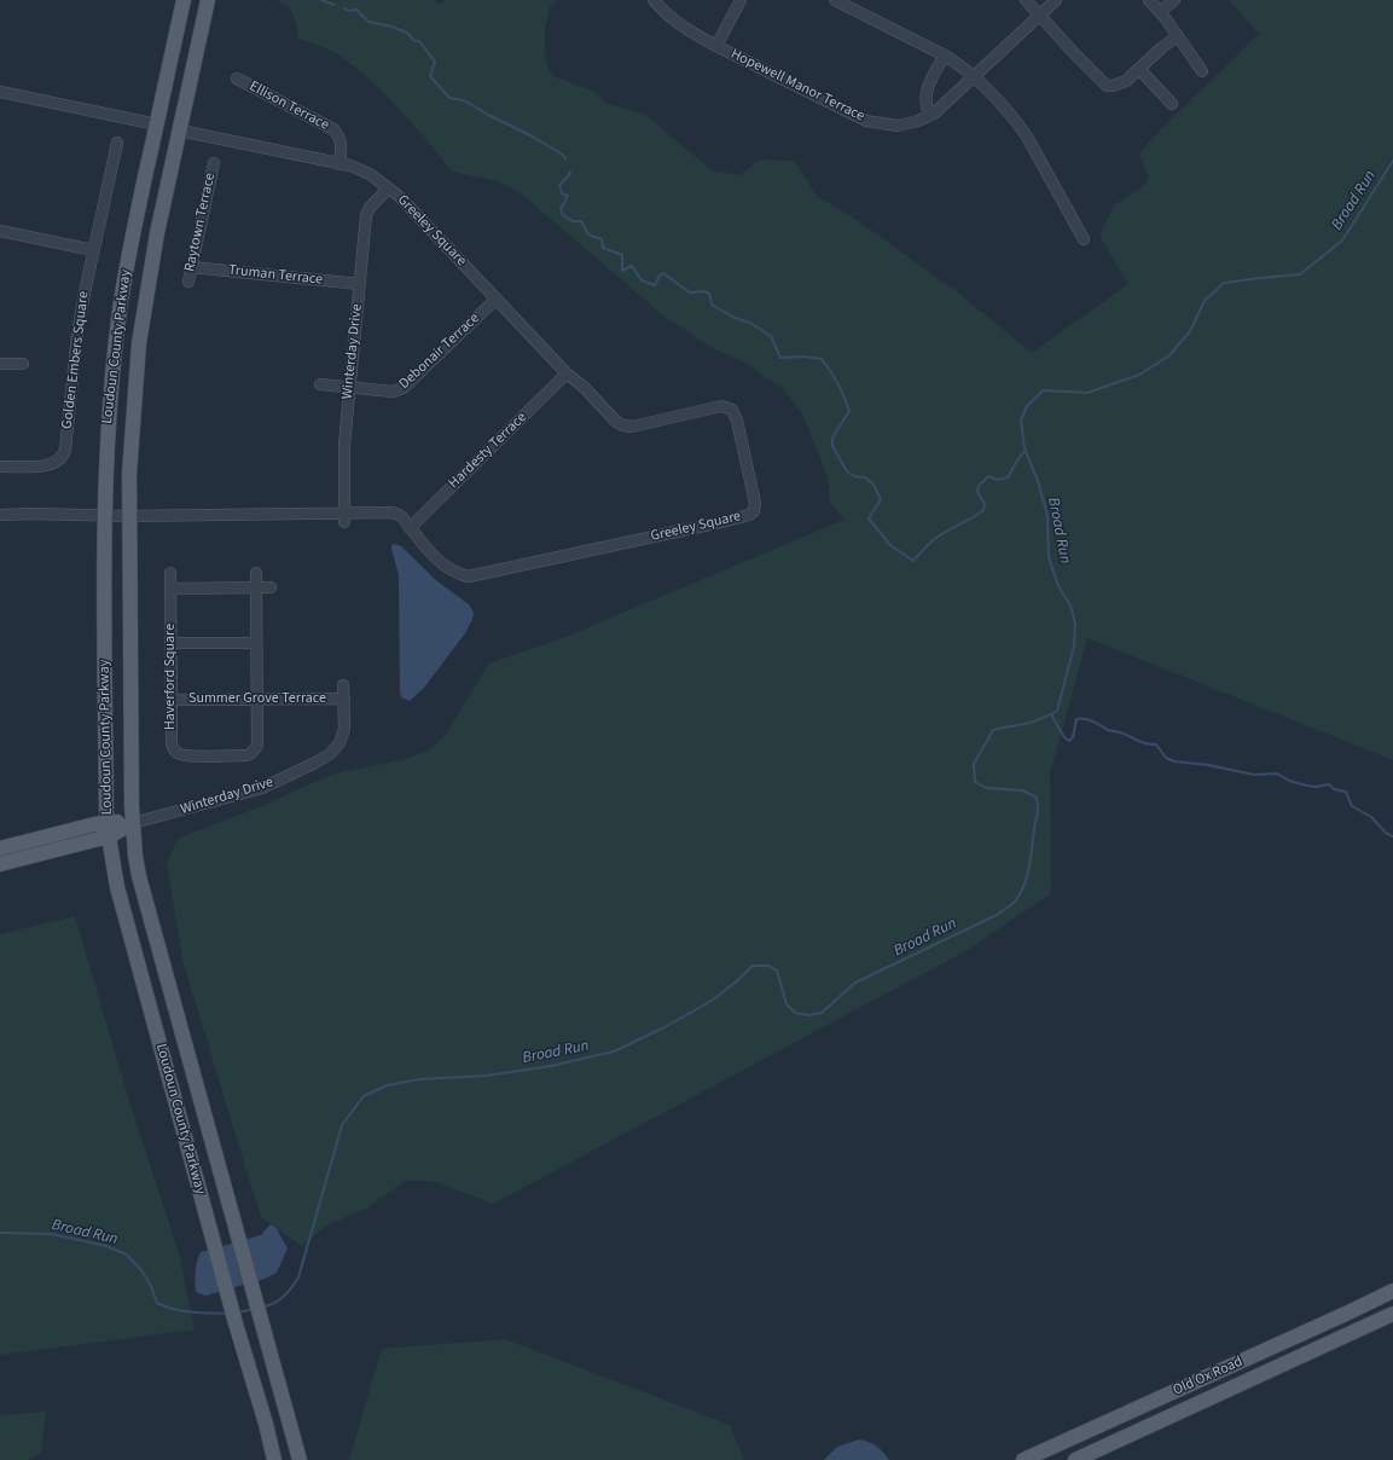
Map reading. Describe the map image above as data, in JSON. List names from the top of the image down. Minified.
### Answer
{"streets":{"main road":["Loudoun County Parkway","Old Ox Road"],"street":["Hopewell Manor Terrace","Ellison Terrace","Raytown Terrace","Greeley Square","Truman Terrace","Winterday Drive","Debonair Terrace","Golden Embers Square","Hardesty Terrace","Haverford Square","Summer Grove Terrace"]},"crossings":[["Ellison Terrace","Greeley Square"],["Raytown Terrace","Truman Terrace"],["Greeley Square","Loudoun County Parkway"],["Greeley Square","Winterday Drive"],["Greeley Square","Debonair Terrace"],["Greeley Square","Hardesty Terrace"],["Truman Terrace","Winterday Drive"],["Loudoun County Parkway","Winterday Drive"],["Winterday Drive","Debonair Terrace"],["Winterday Drive","Summer Grove Terrace"],["Haverford Square","Summer Grove Terrace"]],"water":["Broad Run"]}
